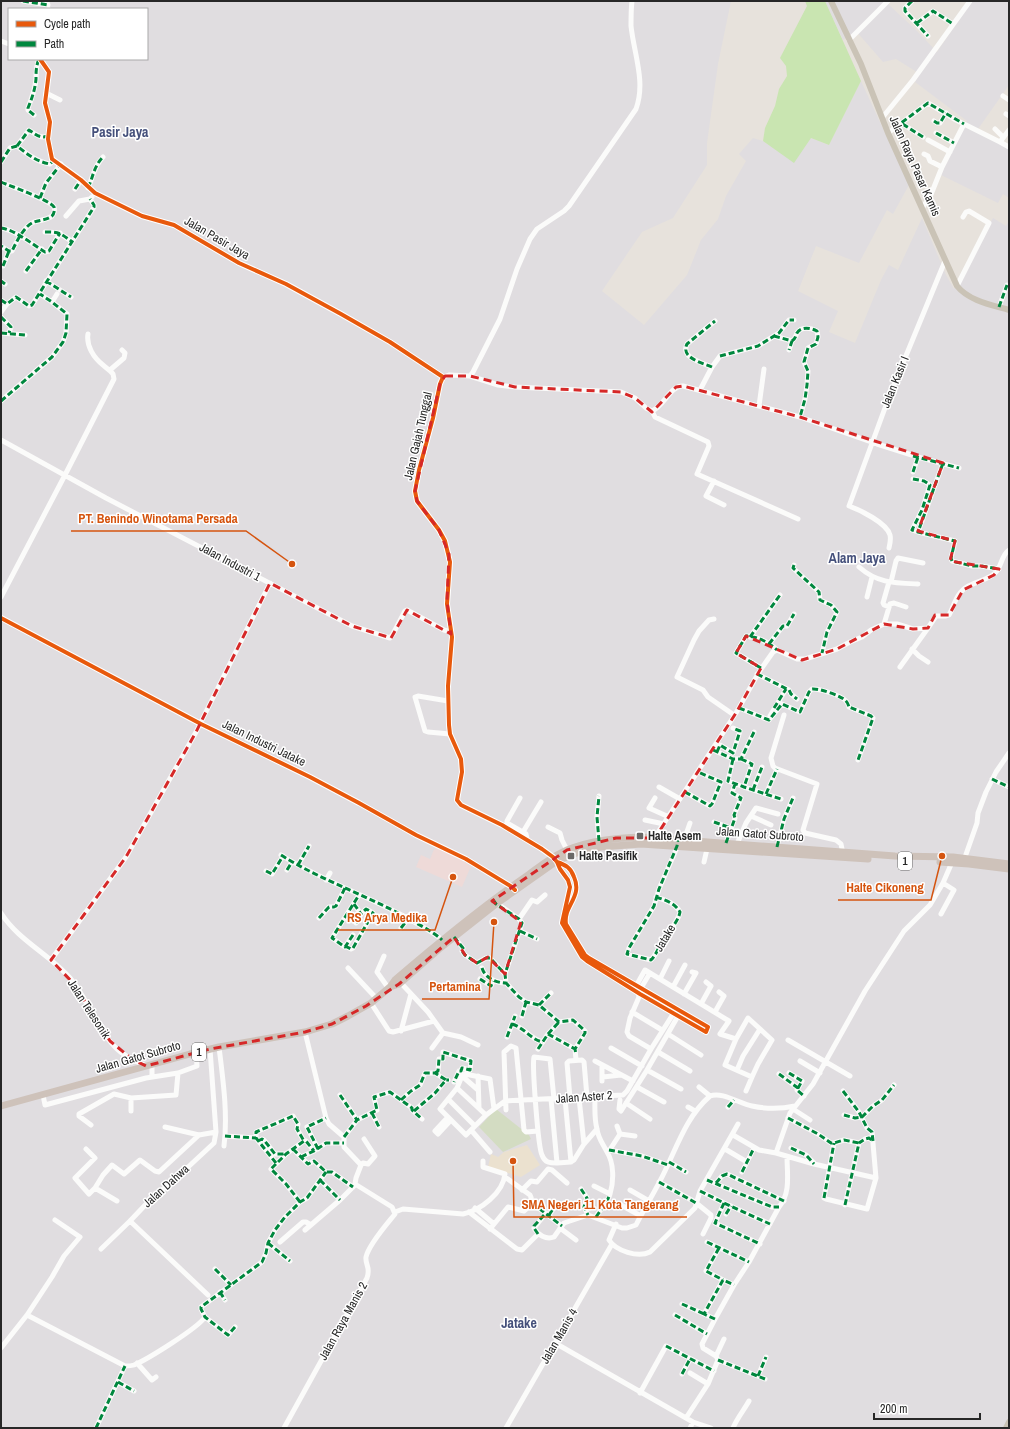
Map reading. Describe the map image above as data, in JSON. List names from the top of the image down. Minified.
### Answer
{"streets":{"highway":["Jalan Gatot Subroto","1"],"main road":["Jalan Raya Pasar Kamis"],"street":["Jalan Pasir Jaya","Jalan Kasir I","Jalan Gajah Tunggal","Jalan Industri 1","Jalan Industri Jatake","Jatake","Jalan Telesonik","Jalan Aster 2","Jalan Dahwa","Jalan Raya Manis 2","Jalan Manis 4"]},"crossings":[["Jalan Raya Pasar Kamis","Jalan Kasir I"],["Jalan Pasir Jaya","Jalan Gajah Tunggal"],["Jalan Gajah Tunggal","Jalan Industri 1"],["Jalan Gajah Tunggal","Jalan Gatot Subroto"],["Jalan Industri Jatake","Jalan Gatot Subroto"],["Jalan Gatot Subroto","Jalan Telesonik"]],"districts":["Pasir Jaya","Alam Jaya","Jatake"],"places":{"other":["PT. Benindo Winotama Persada","Halte Cikoneng","RS Arya Medika","Pertamina","SMA Negeri 11 Kota Tangerang"],"transit":["Halte Asem","Halte Pasifik"]},"legend":["Cycle path","Path"],"scale_bar":"200 m"}
